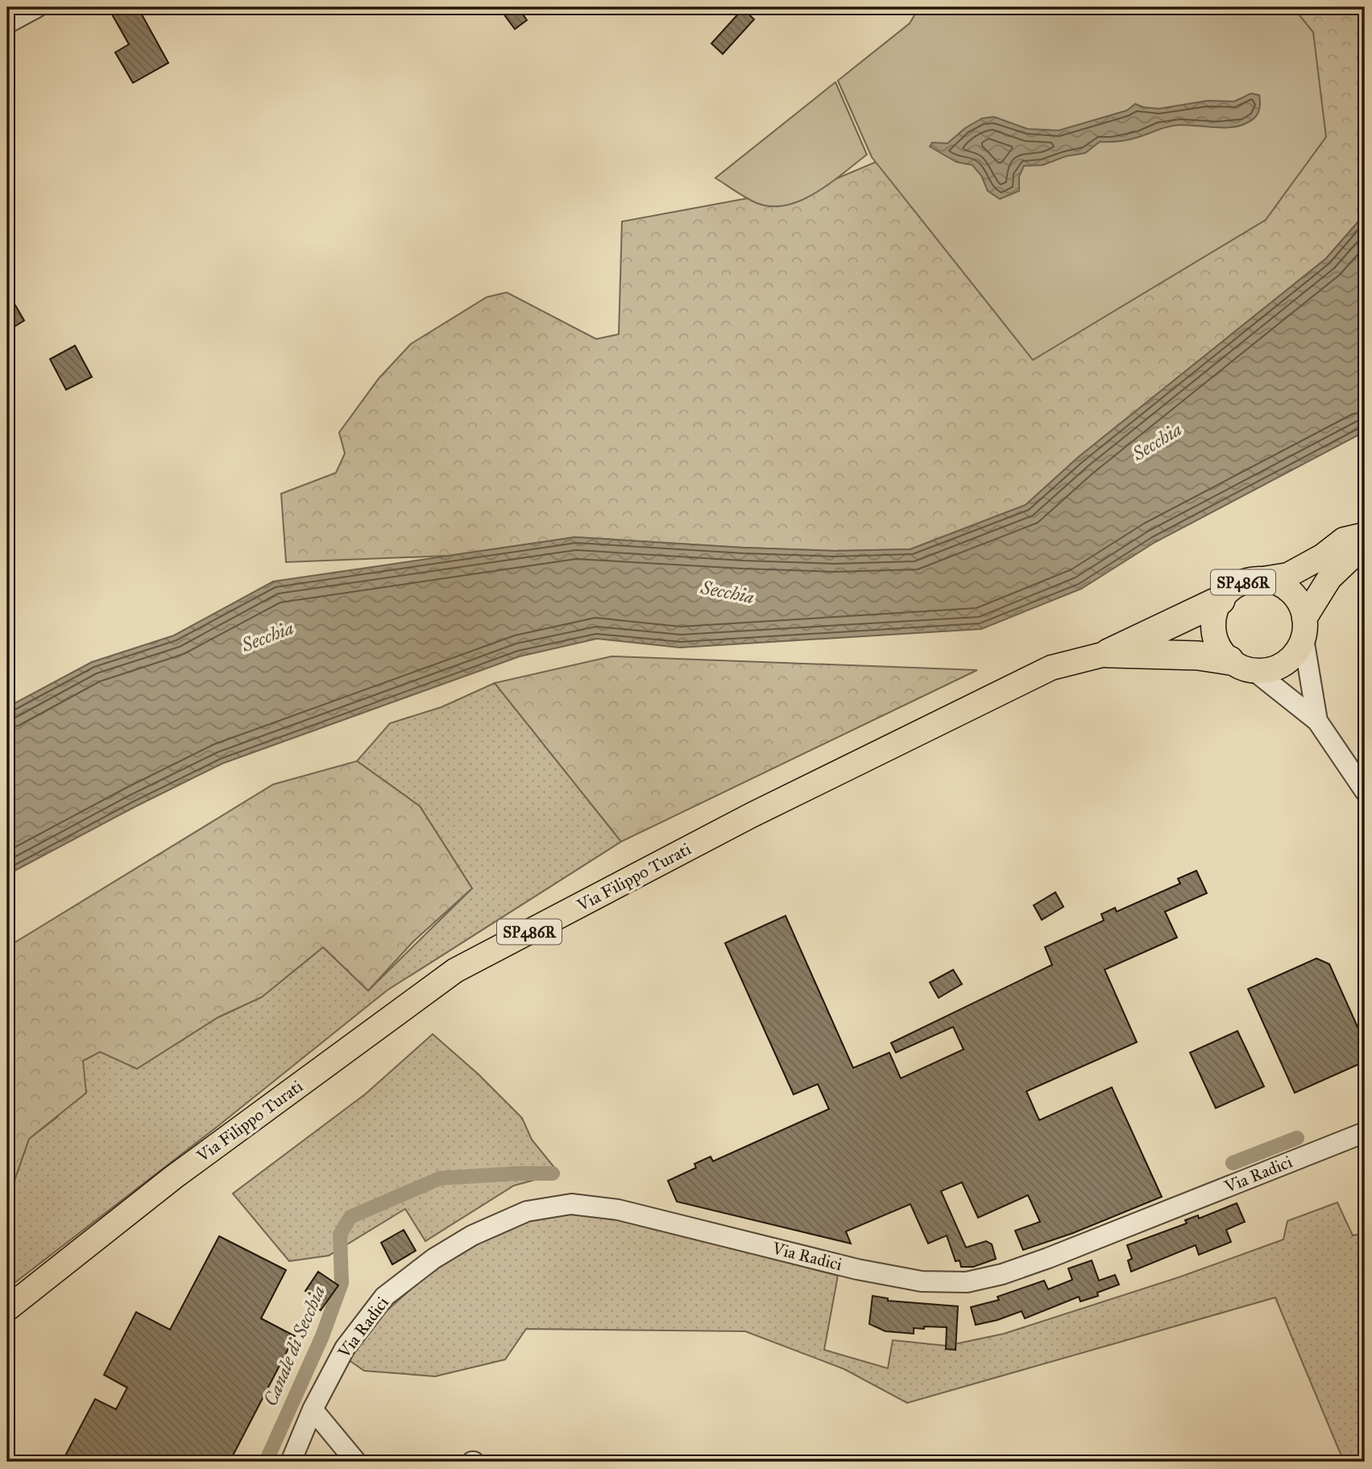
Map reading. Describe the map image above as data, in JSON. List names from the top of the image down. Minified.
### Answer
{"streets":{"highway":["SP486R"],"main road":["Via Filippo Turati"],"street":["Via Radici"]},"crossings":[["SP486R","Via Filippo Turati"]],"water":["Secchia","Canale di Secchia"]}
